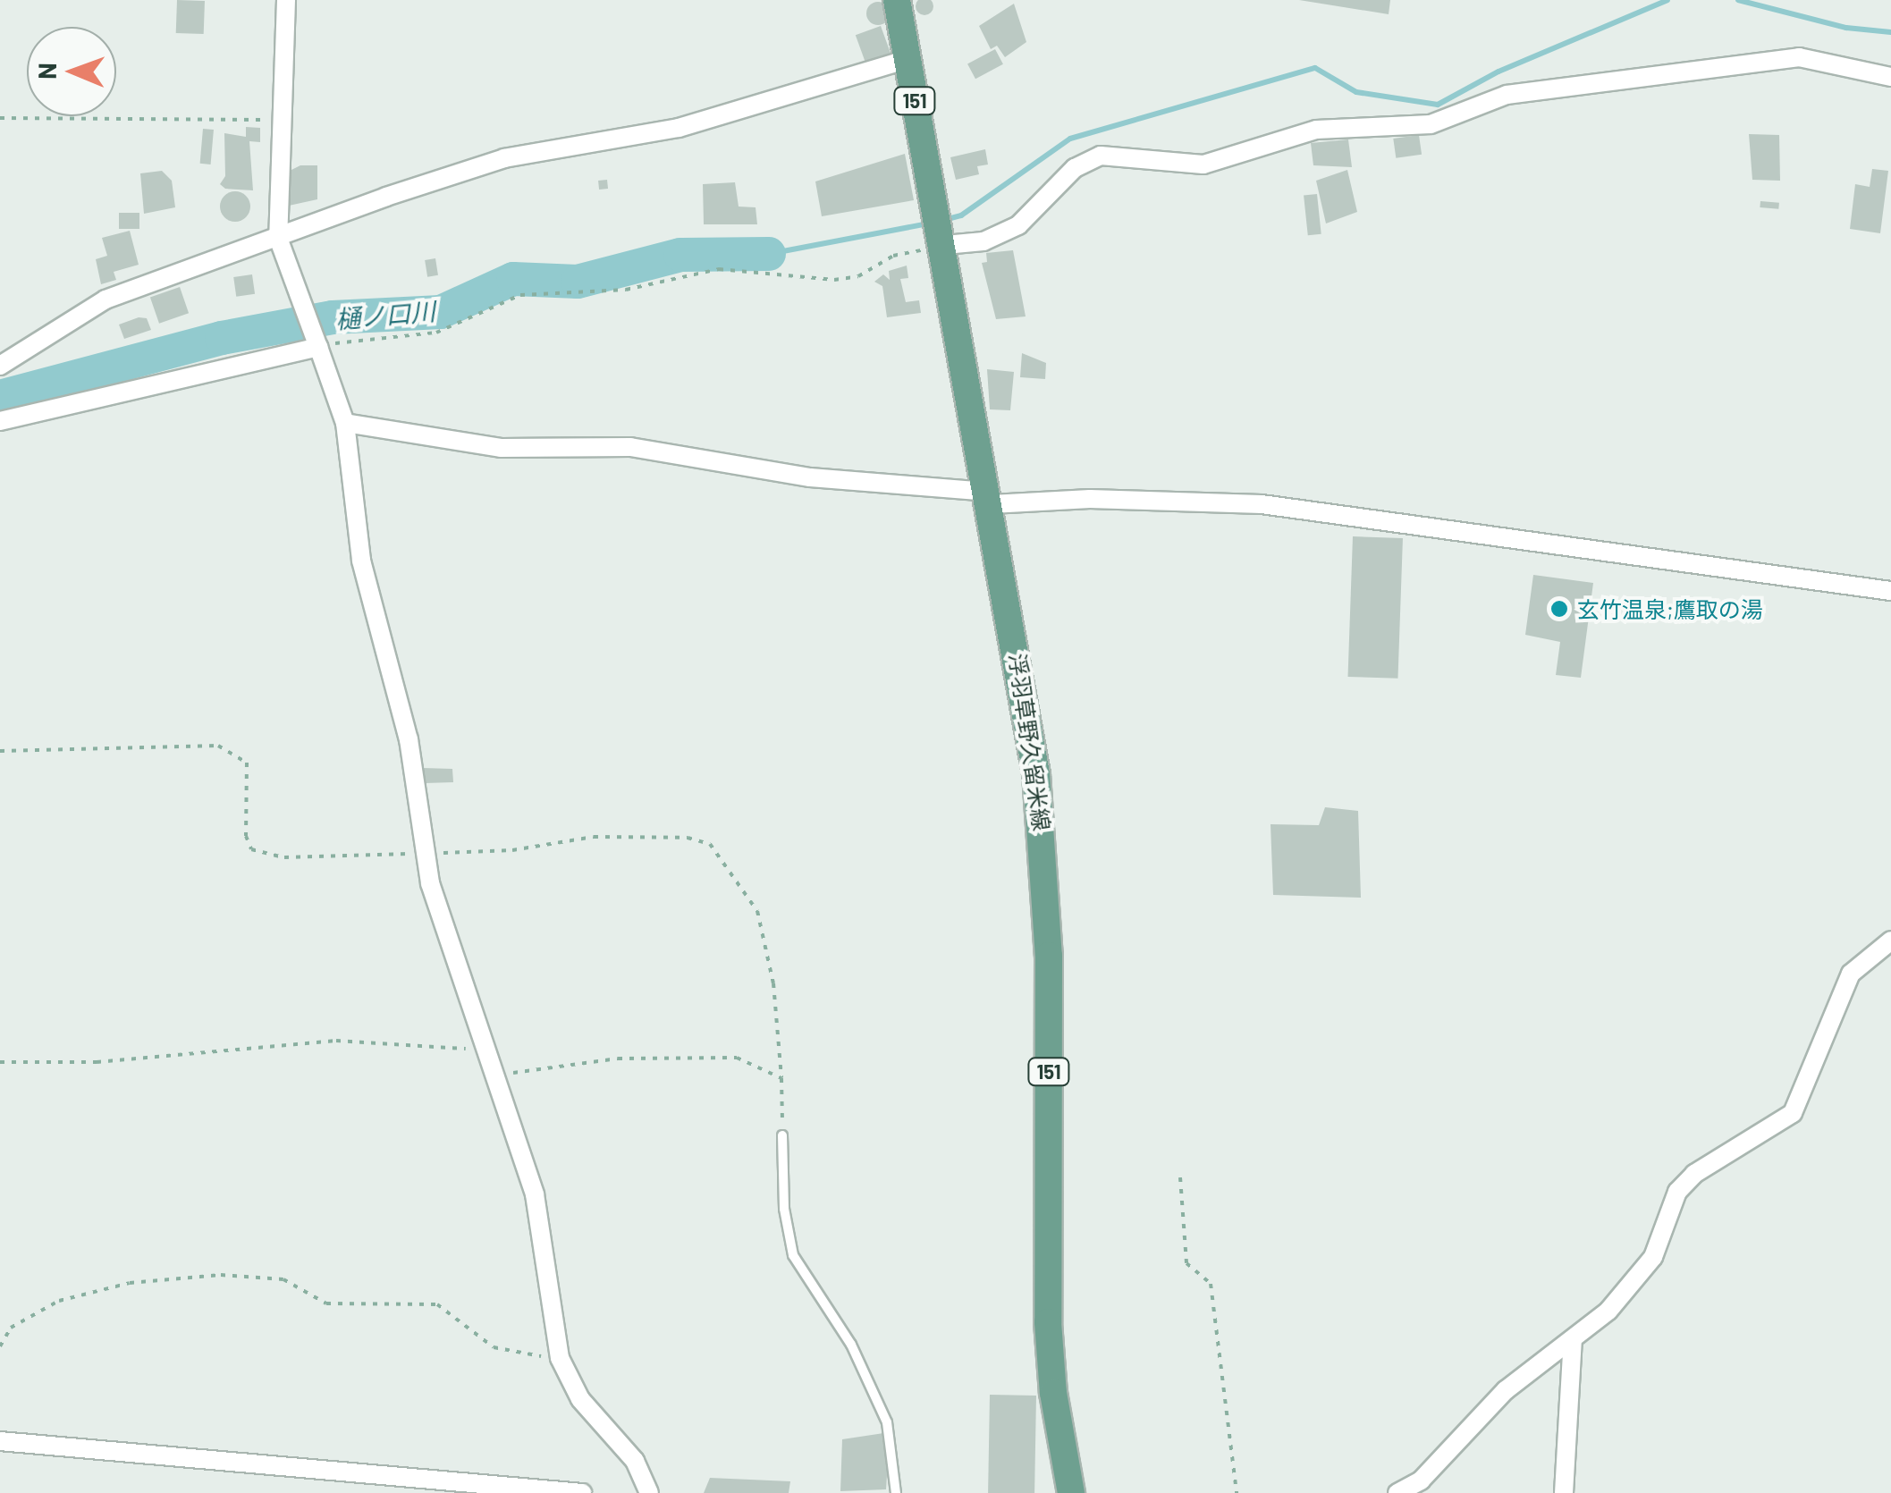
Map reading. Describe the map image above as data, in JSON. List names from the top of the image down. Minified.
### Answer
{"streets":{"main road":["151","浮羽草野久留米線"]},"water":["樋ノ口川"],"places":["玄竹温泉;鷹取の湯"],"north":"left"}
